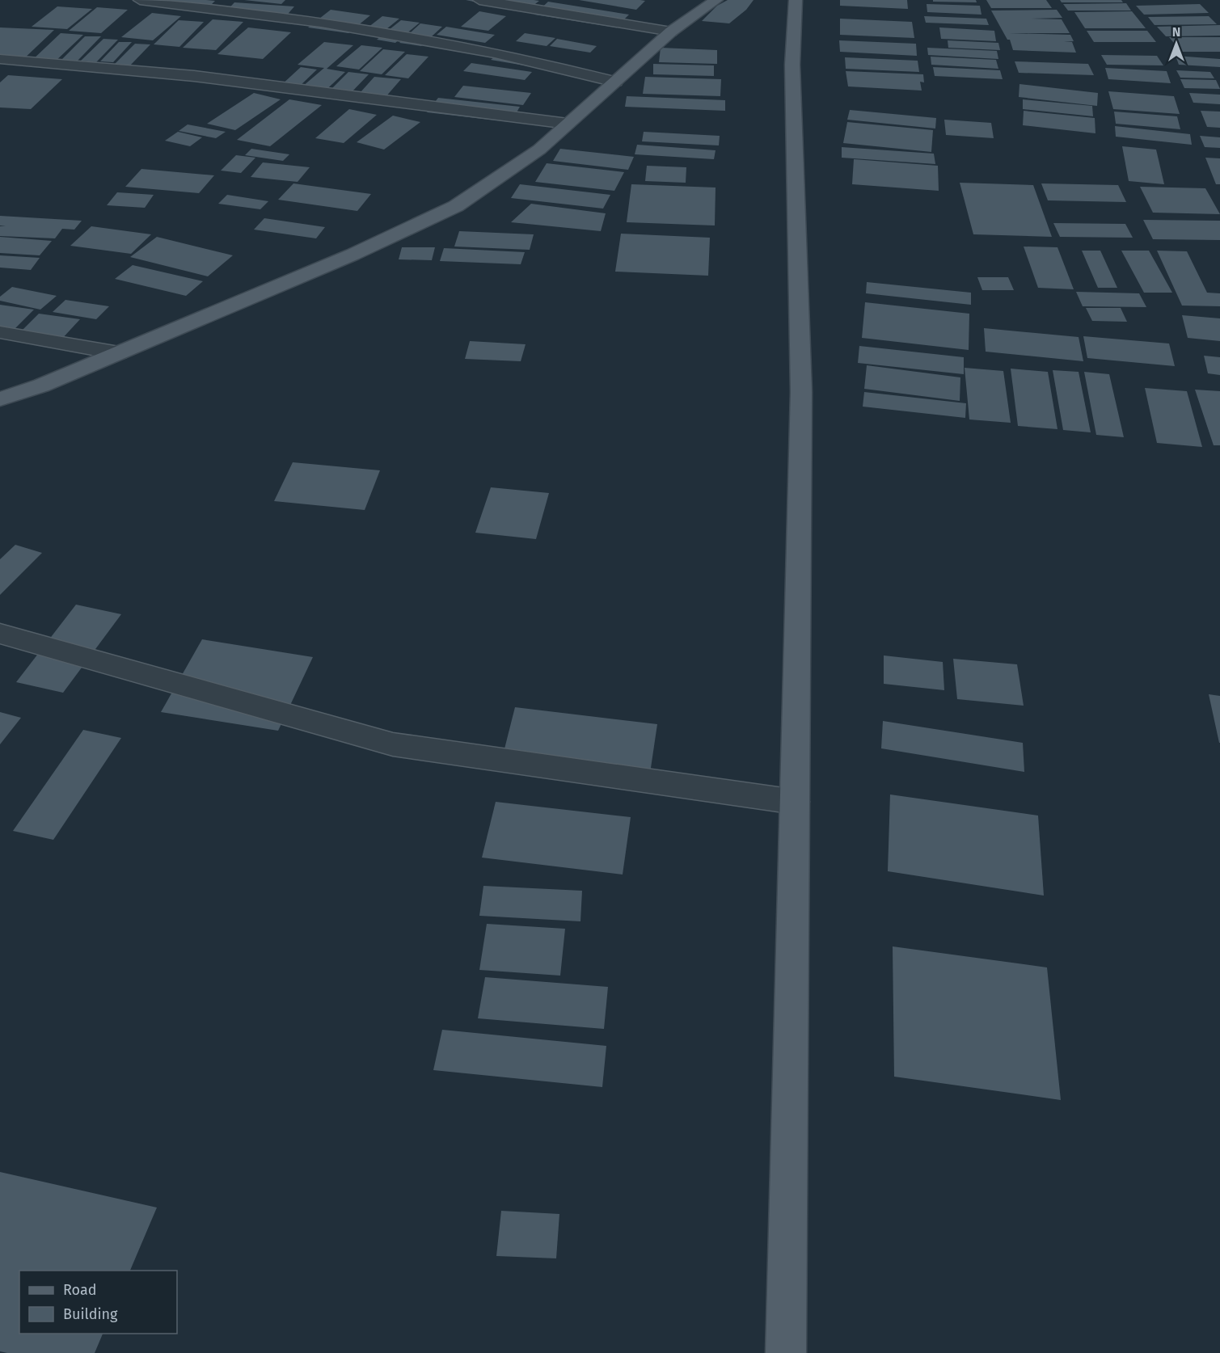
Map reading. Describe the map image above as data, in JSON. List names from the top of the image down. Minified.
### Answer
{"legend":["Road","Building"],"north":"top"}
